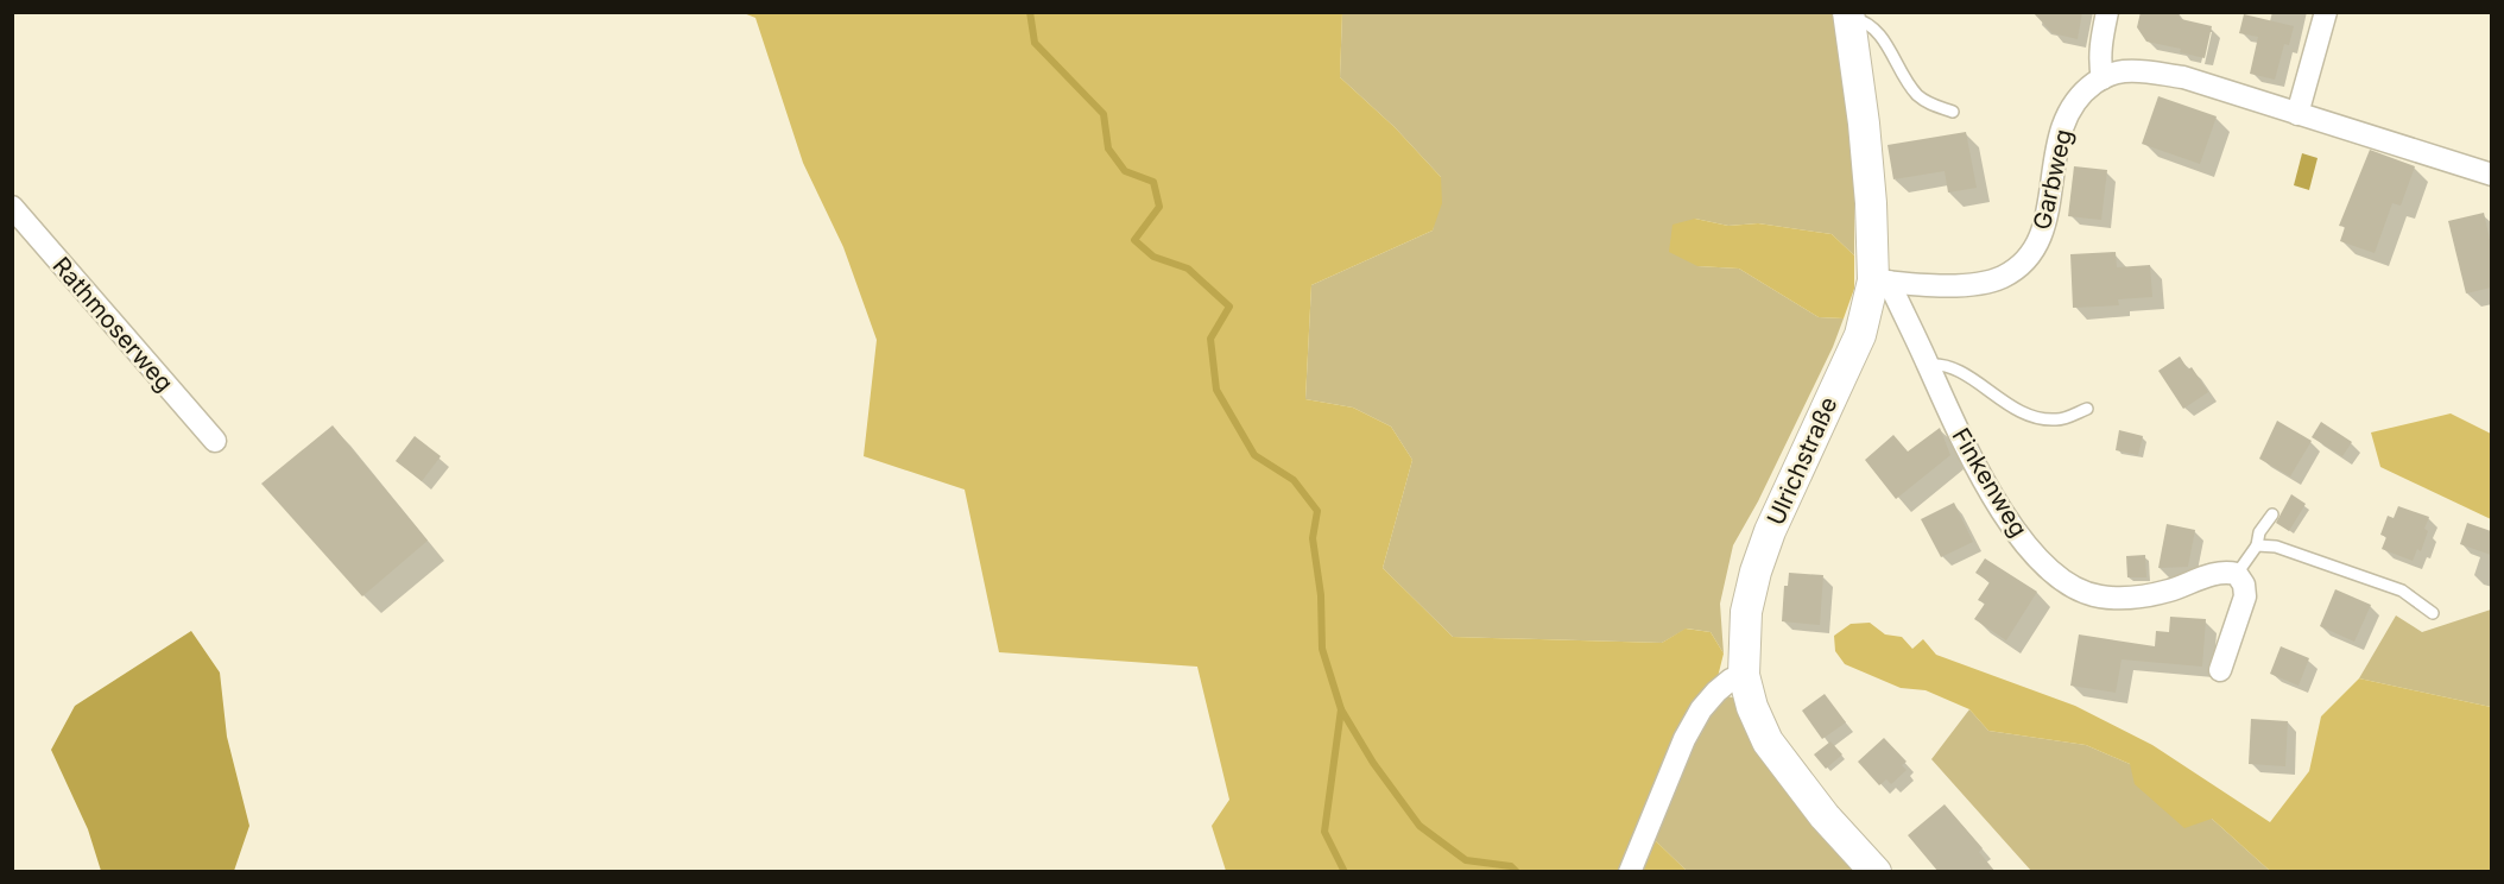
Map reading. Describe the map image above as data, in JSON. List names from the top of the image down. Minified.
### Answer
{"streets":{"street":["Garbweg","Rathmoserweg","Ulrichstraße","Finkenweg"]},"crossings":[["Garbweg","Ulrichstraße"],["Garbweg","Finkenweg"],["Ulrichstraße","Finkenweg"]]}
